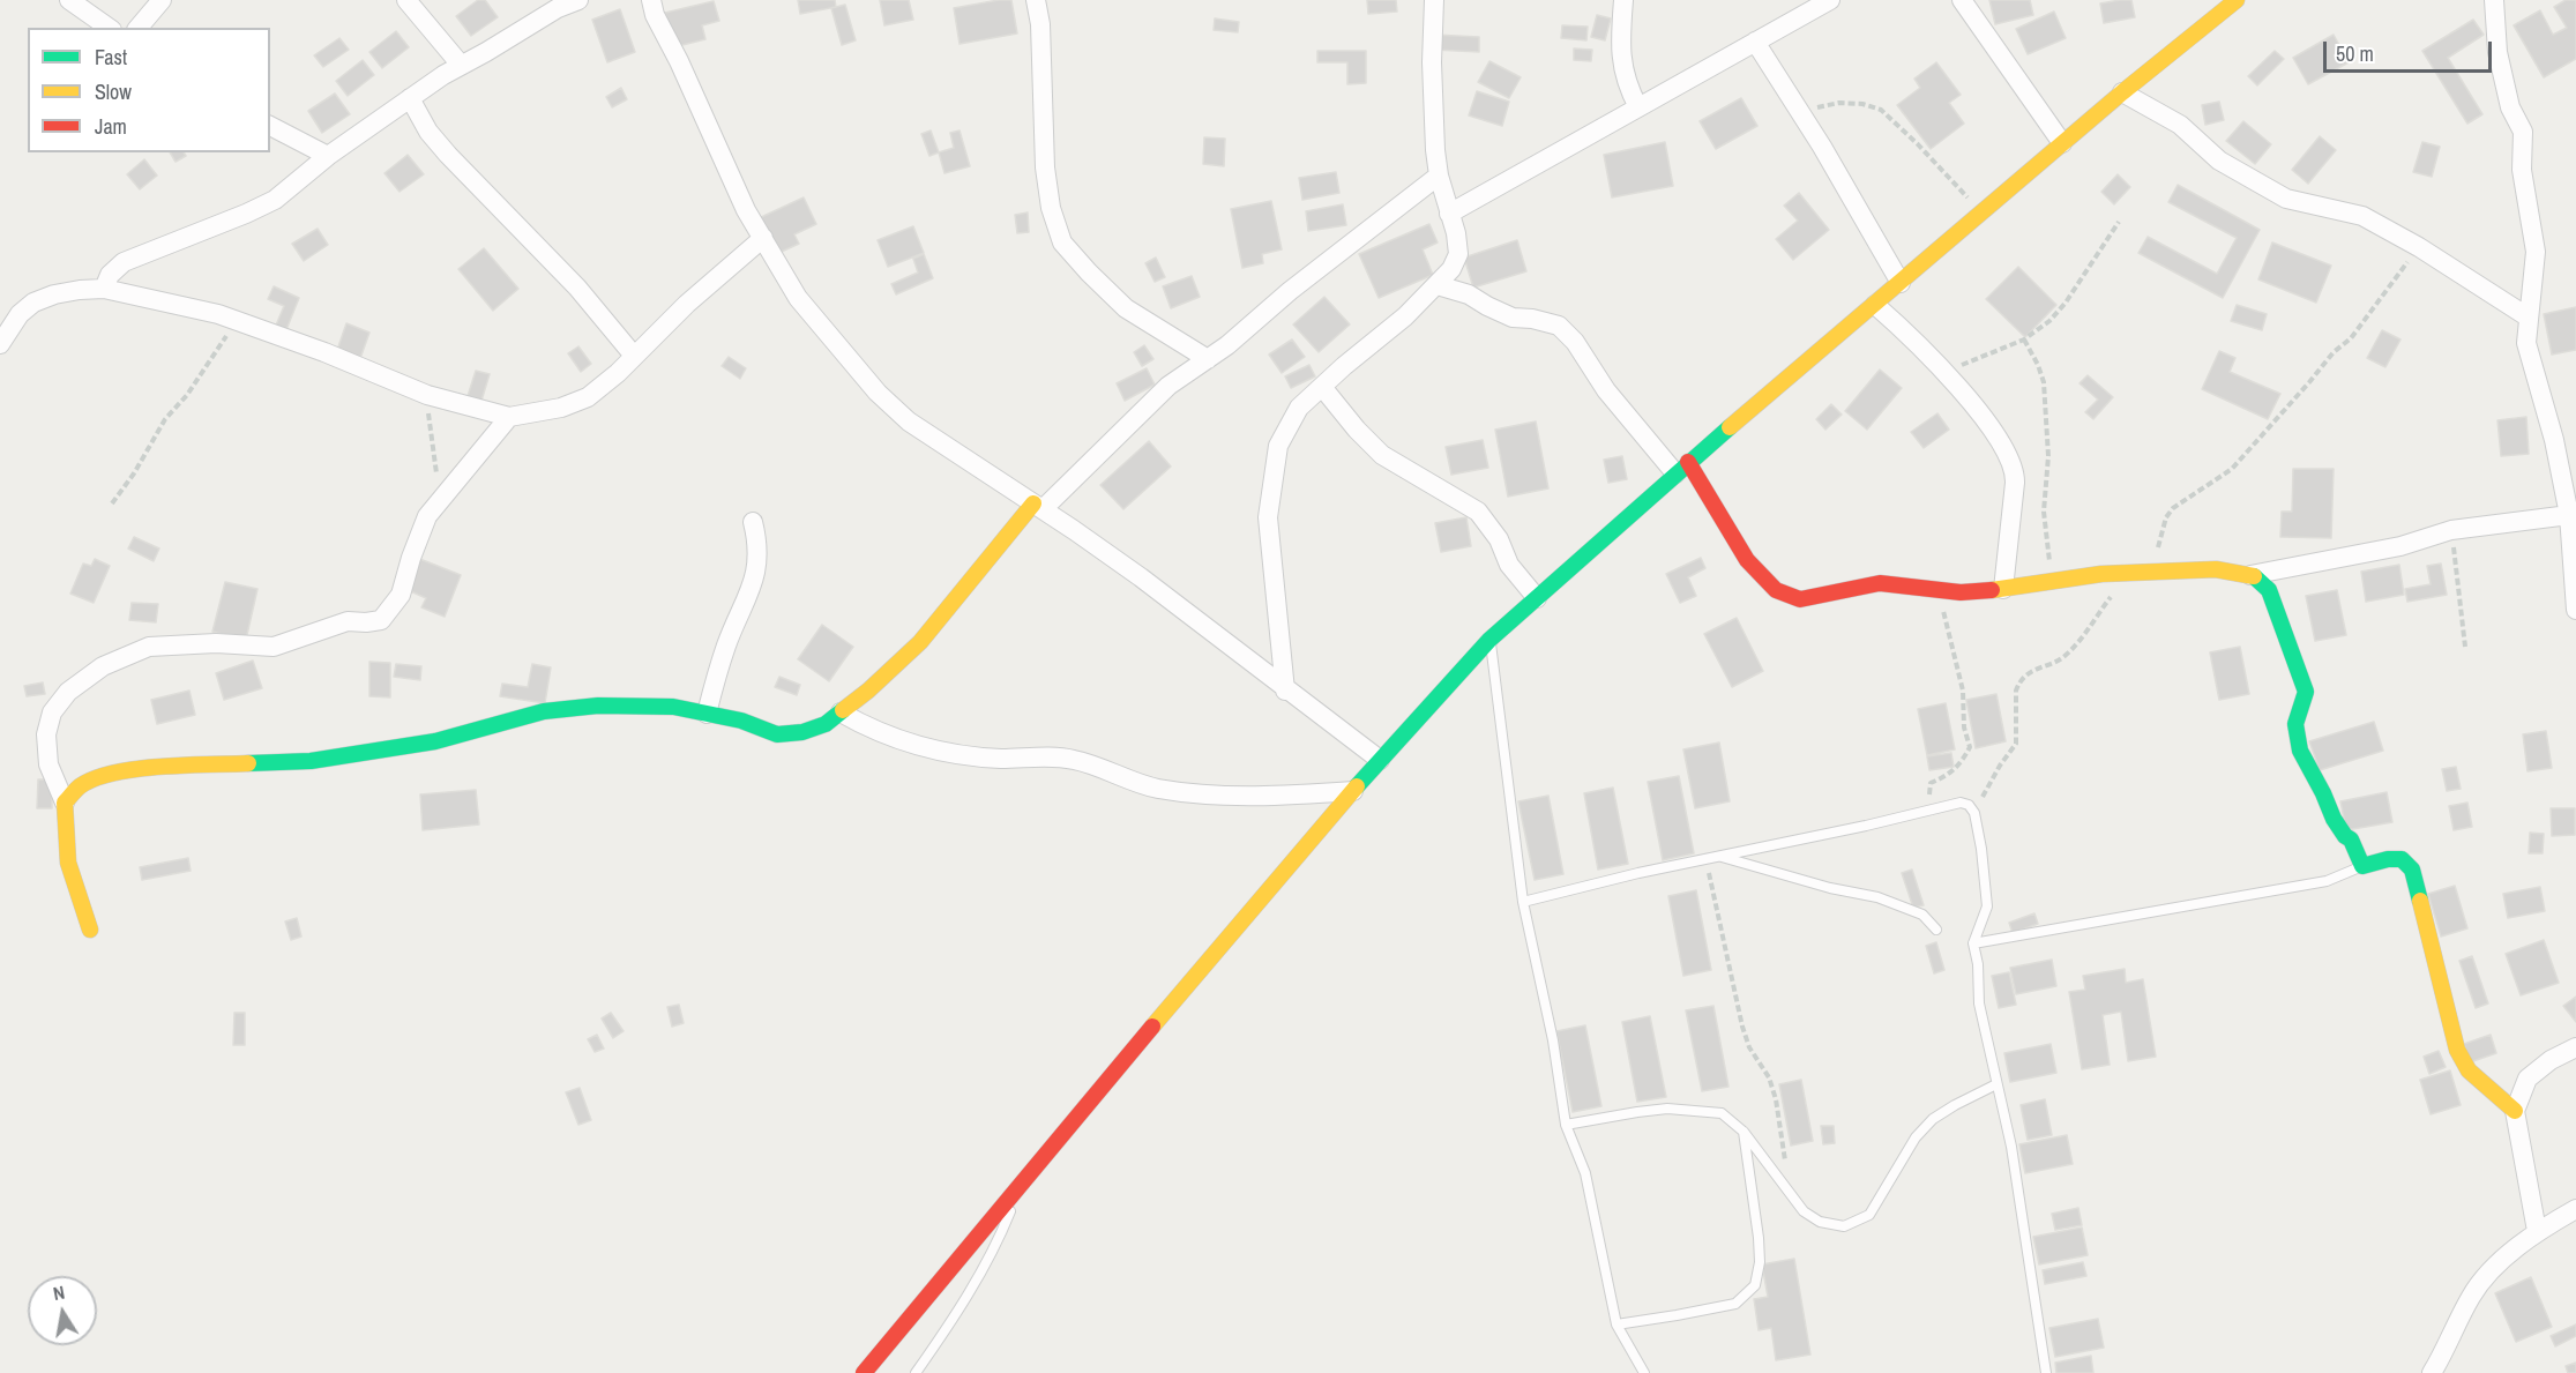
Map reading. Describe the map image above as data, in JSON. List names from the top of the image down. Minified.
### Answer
{"legend":["Fast","Slow","Jam"],"scale_bar":"50 m","north":"top"}
